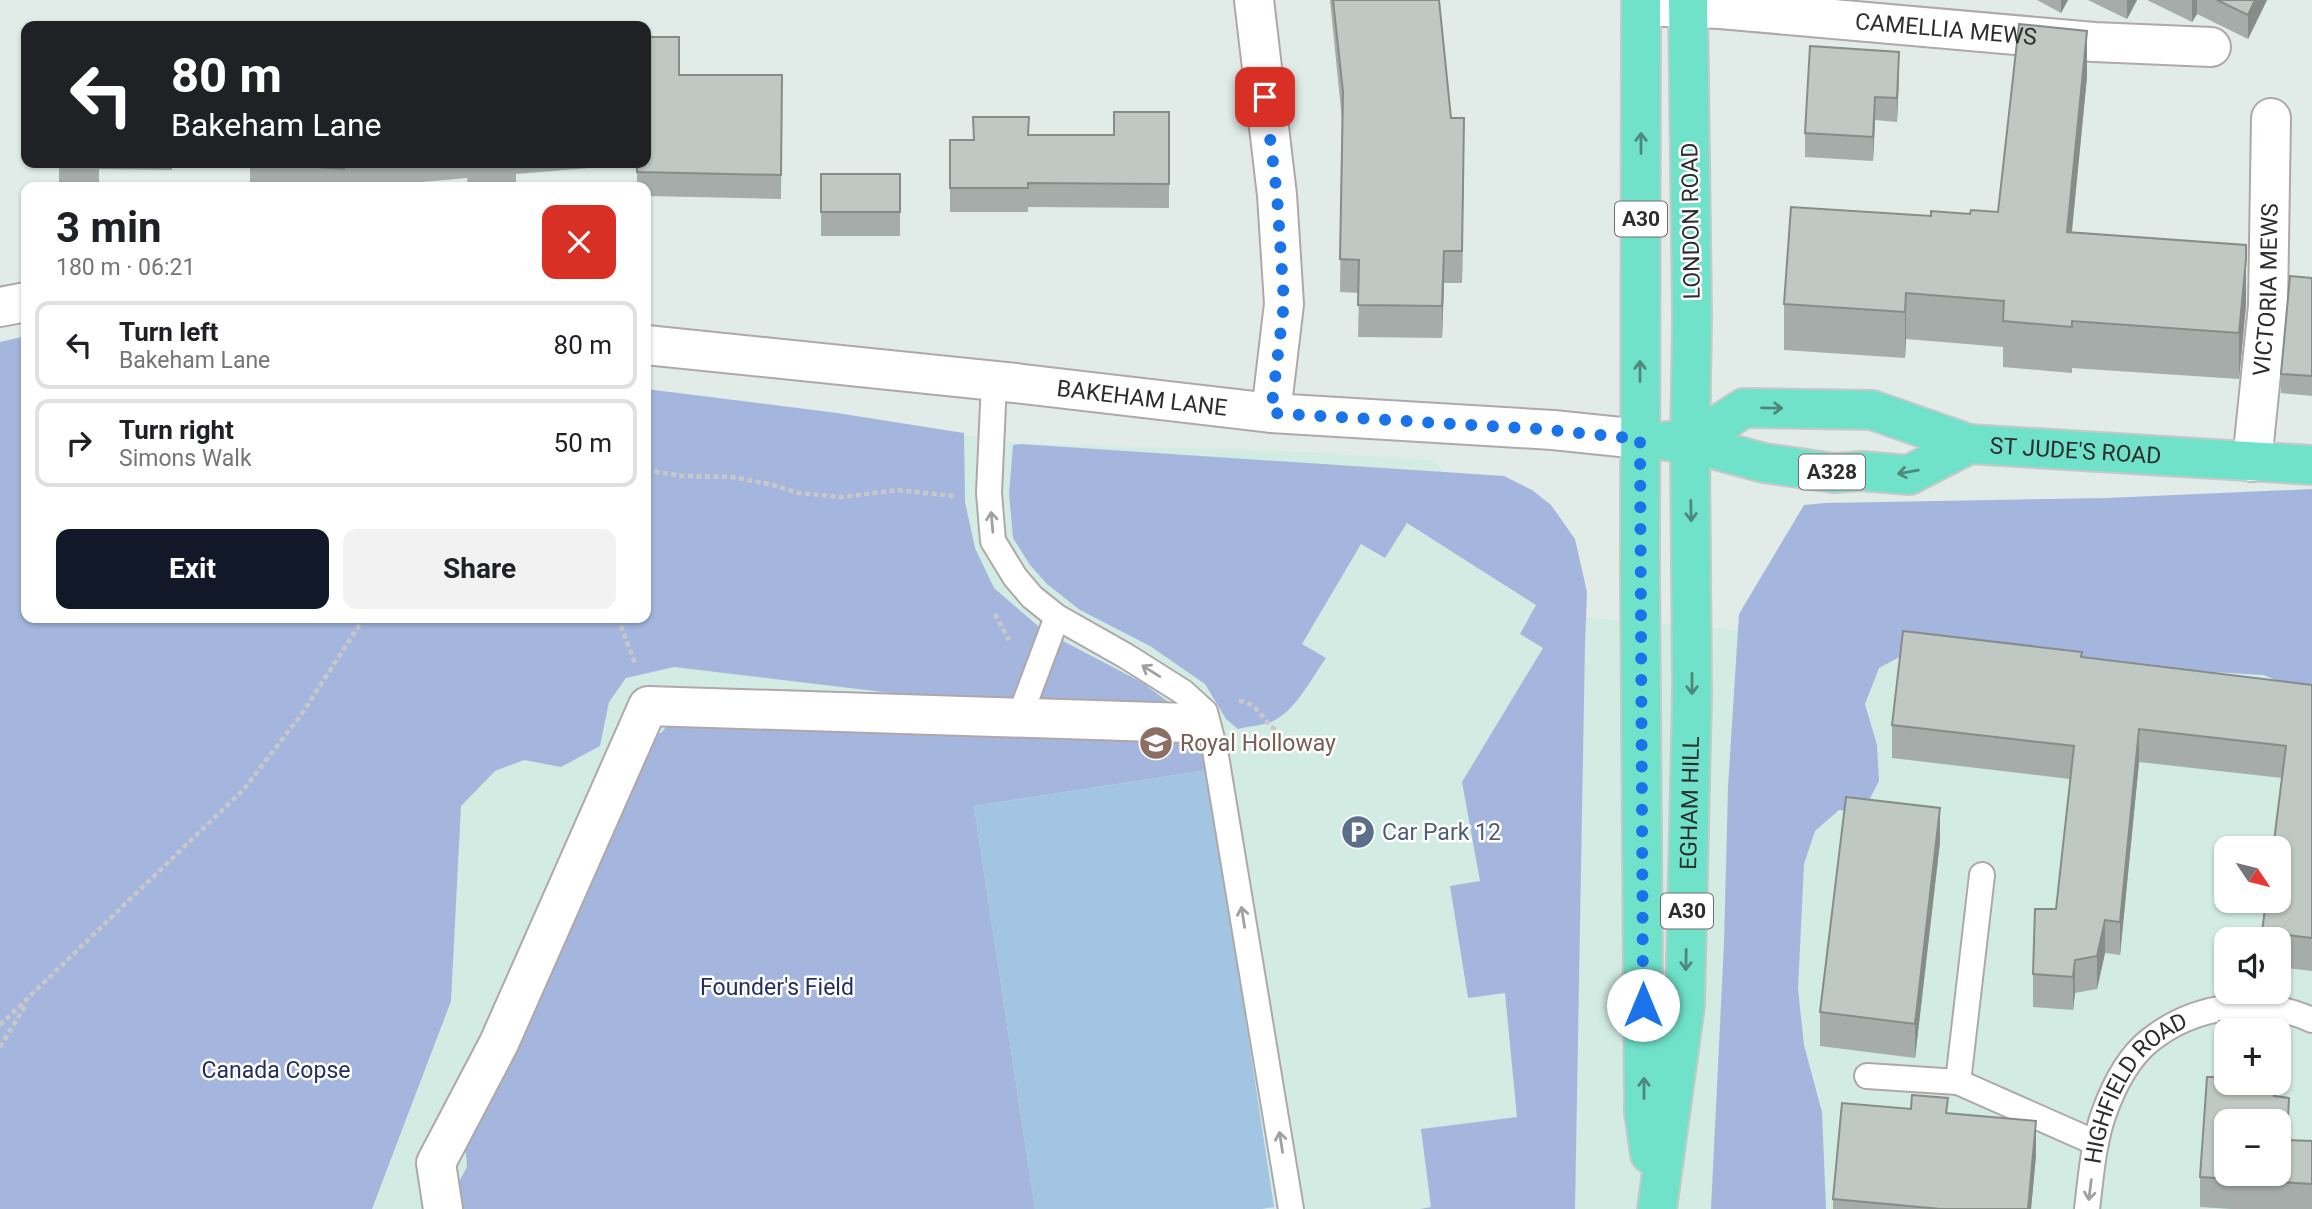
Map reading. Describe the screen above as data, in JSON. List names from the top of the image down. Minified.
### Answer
{"streets":{"main road":["A30","LONDON ROAD","ST JUDE'S ROAD","A328","EGHAM HILL"],"street":["CAMELLIA MEWS","VICTORIA MEWS","BAKEHAM LANE"],"lane":["HIGHFIELD ROAD"]},"crossings":[["CAMELLIA MEWS","A30"],["CAMELLIA MEWS","LONDON ROAD"],["A30","BAKEHAM LANE"],["A30","ST JUDE'S ROAD"],["A30","EGHAM HILL"],["LONDON ROAD","ST JUDE'S ROAD"],["LONDON ROAD","EGHAM HILL"],["VICTORIA MEWS","ST JUDE'S ROAD"],["BAKEHAM LANE","ST JUDE'S ROAD"],["BAKEHAM LANE","EGHAM HILL"],["ST JUDE'S ROAD","EGHAM HILL"]],"parks":["Founder's Field","Canada Copse"],"places":{"school or university":["Royal Holloway"],"parking":["Car Park 12"]},"north":"bottom right","page":{"turn":["80 m","Bakeham Lane"],"heading":["3 min","180 m · 06:21"],"list":[{"name":"Turn left","note":"Bakeham Lane","value":"80 m"},{"name":"Turn right","note":"Simons Walk","value":"50 m"}],"buttons":["Exit","Share"],"map_buttons":["+","−"]}}
